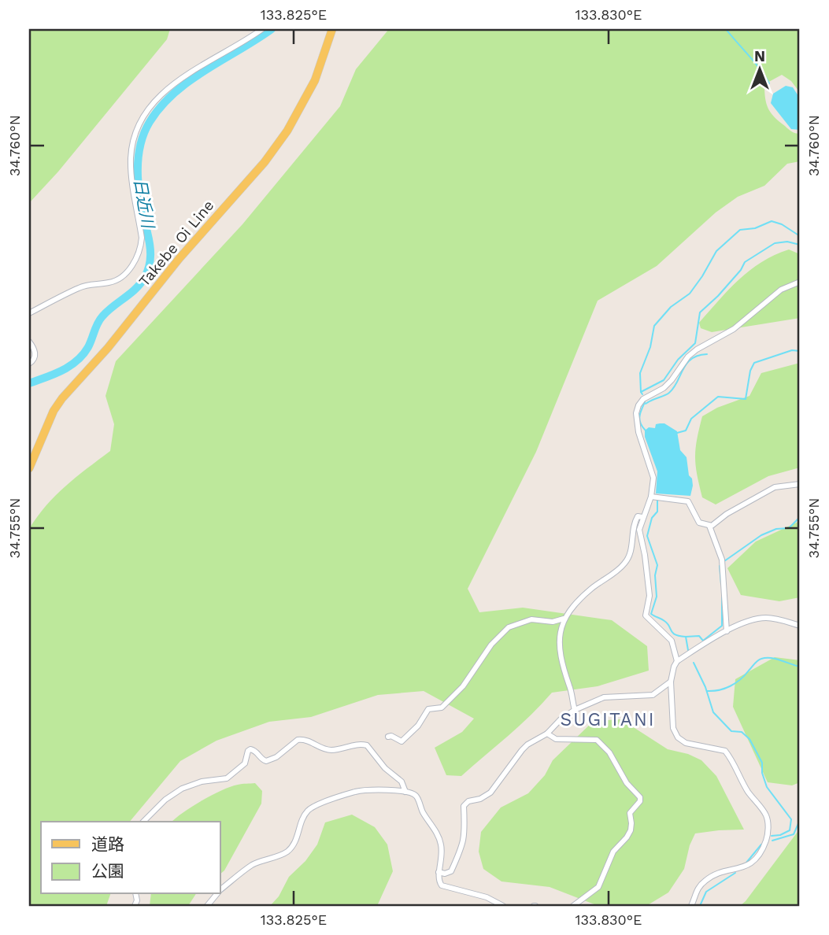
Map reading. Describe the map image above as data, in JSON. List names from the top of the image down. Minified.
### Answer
{"streets":{"main road":["Takebe Oi Line"]},"districts":["SUGITANI"],"water":["日近川"],"legend":["道路","公園"],"north":"top","coordinates":["133.825°E","133.830°E","34.760°N","34.755°N"]}
